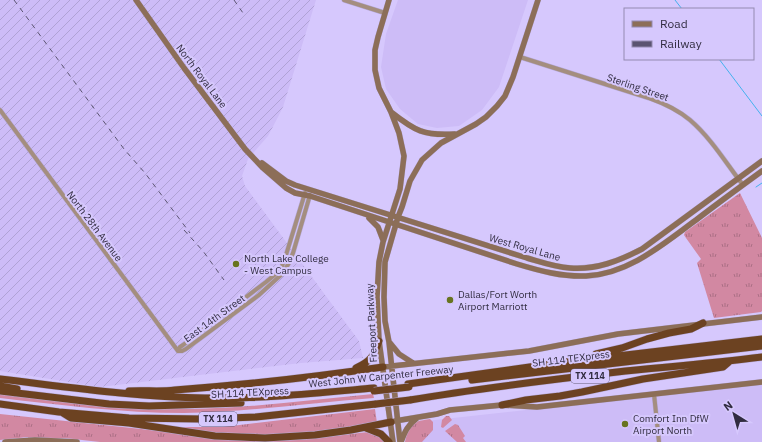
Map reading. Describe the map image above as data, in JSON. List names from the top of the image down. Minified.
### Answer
{"streets":{"highway":["SH 114 TEXpress","West John W Carpenter Freeway","TX 114"],"main road":["North Royal Lane","West Royal Lane","Freeport Parkway"],"street":["Sterling Street","North 28th Avenue","East 14th Street"]},"crossings":[["North Royal Lane","West Royal Lane"],["North Royal Lane","East 14th Street"],["North Royal Lane","Freeport Parkway"],["Sterling Street","West Royal Lane"],["Sterling Street","Freeport Parkway"],["North 28th Avenue","East 14th Street"],["West Royal Lane","East 14th Street"],["West Royal Lane","Freeport Parkway"],["Freeport Parkway","West John W Carpenter Freeway"],["SH 114 TEXpress","West John W Carpenter Freeway"]],"places":["North Lake College - West Campus","Dallas/Fort Worth Airport Marriott","Comfort Inn DfW Airport North"],"legend":["Road","Railway"],"north":"top left"}
